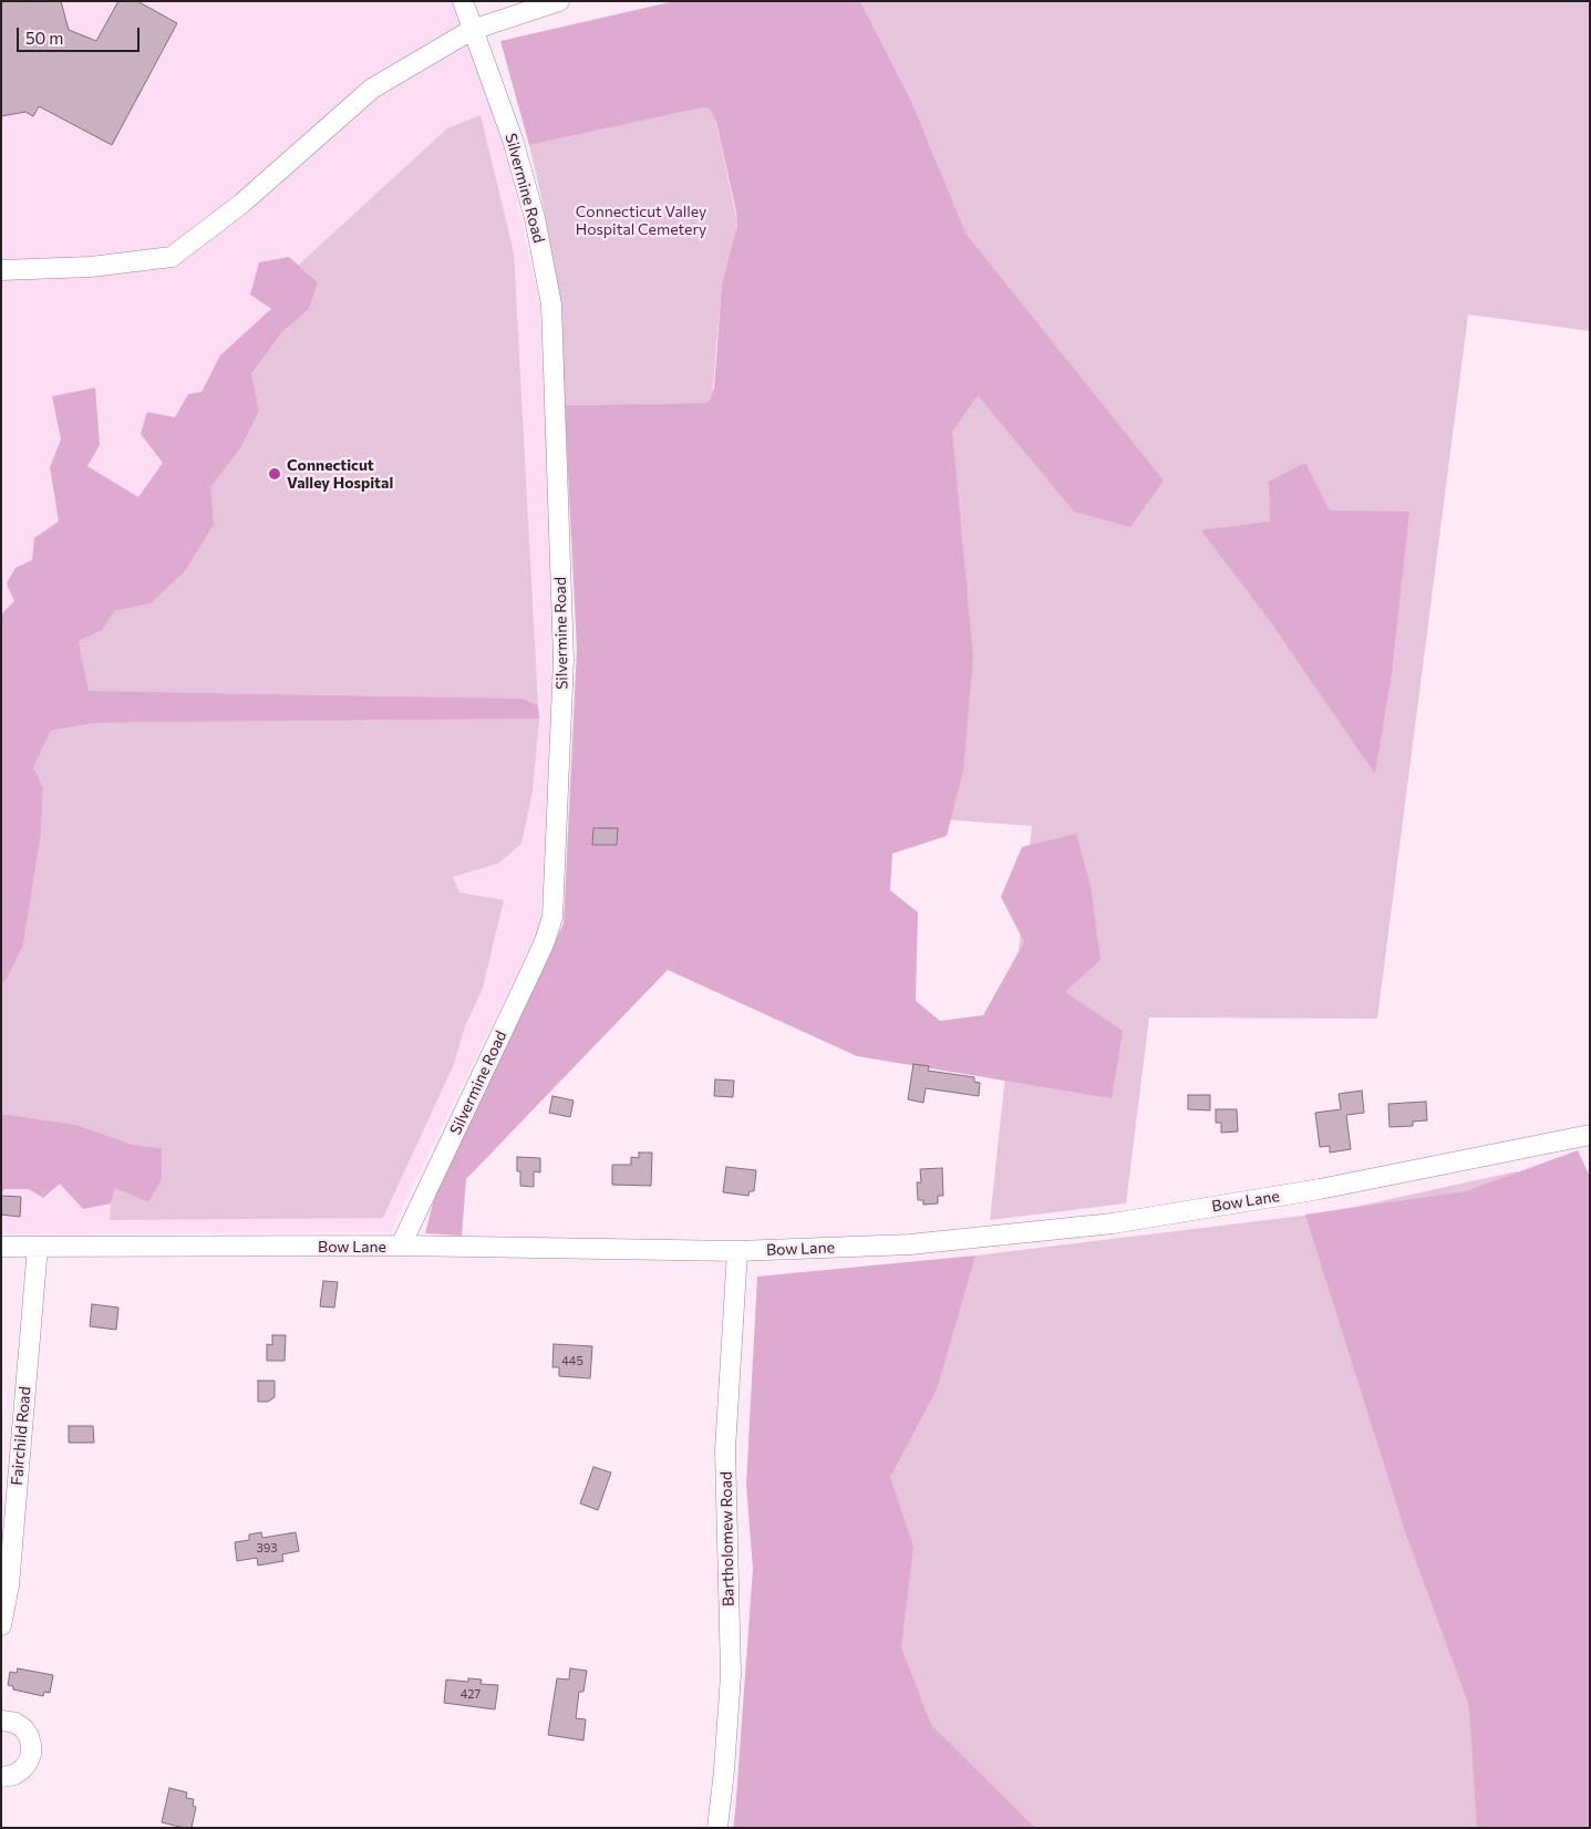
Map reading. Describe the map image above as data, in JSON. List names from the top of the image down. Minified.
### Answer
{"streets":{"street":["Silvermine Road","Bow Lane","Fairchild Road","Bartholomew Road"]},"crossings":[["Silvermine Road","Bow Lane"],["Bow Lane","Fairchild Road"],["Bow Lane","Bartholomew Road"]],"parks":["Connecticut Valley Hospital Cemetery"],"places":["Connecticut Valley Hospital"],"house_numbers":["445","393","427"],"scale_bar":"50 m"}
